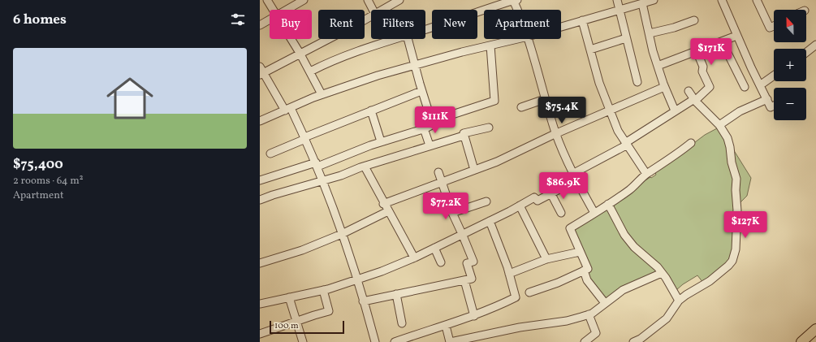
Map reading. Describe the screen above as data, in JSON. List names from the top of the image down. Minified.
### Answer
{"scale_bar":"100 m","north":"top","page":{"heading":"6 homes","map_buttons":["+","−"],"chip":["Buy","Rent","Filters","New","Apartment"],"price":["$171K","$75.4K","$111K","$86.9K","$77.2K","$127K"],"list":[{"name":"$75,400","note":"2 rooms · 64 m² · Apartment"}],"scale":"100 m"}}
